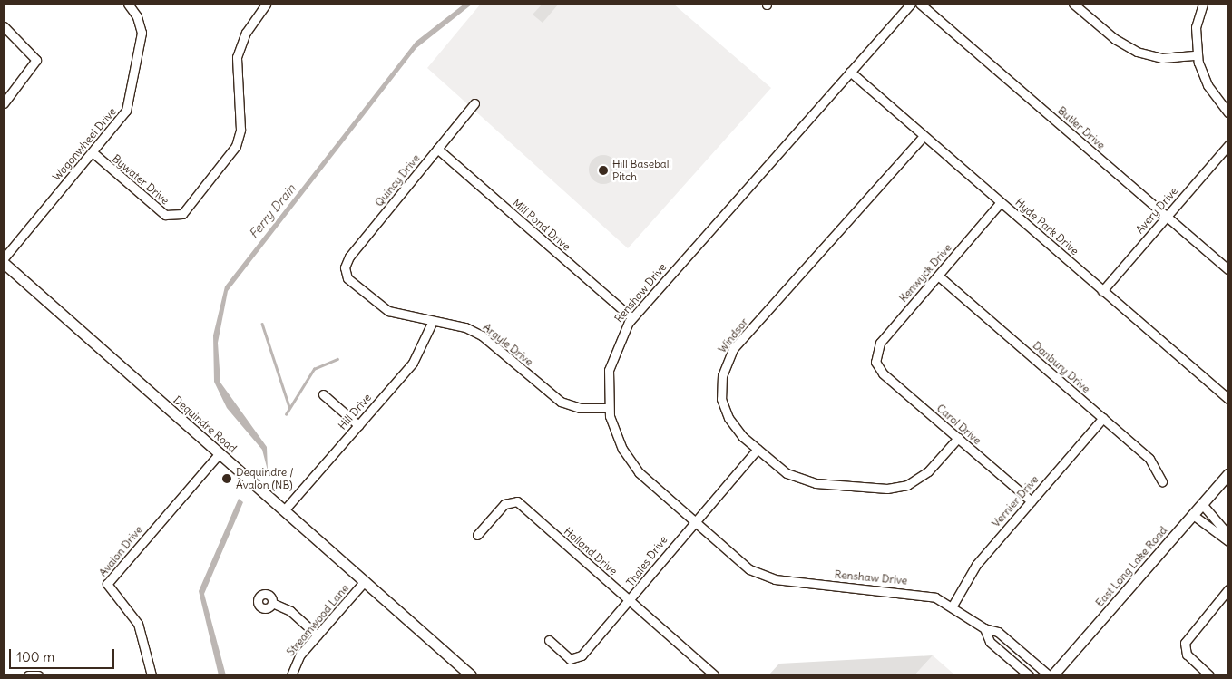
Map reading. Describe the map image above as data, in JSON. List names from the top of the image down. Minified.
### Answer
{"streets":{"main road":["Dequindre Road","East Long Lake Road"],"street":["Butler Drive","Wagonwheel Drive","Bywater Drive","Quincy Drive","Avery Drive","Mill Pond Drive","Hyde Park Drive","Kenwyck Drive","Renshaw Drive","Windsor","Argyle Drive","Danbury Drive","Hill Drive","Carol Drive","Vernier Drive","Avalon Drive","Holland Drive","Thales Drive","Streamwood Lane"]},"crossings":[["Butler Drive","Avery Drive"],["Wagonwheel Drive","Bywater Drive"],["Quincy Drive","Mill Pond Drive"],["Quincy Drive","Argyle Drive"],["Avery Drive","Hyde Park Drive"],["Mill Pond Drive","Renshaw Drive"],["Hyde Park Drive","Kenwyck Drive"],["Hyde Park Drive","Renshaw Drive"],["Hyde Park Drive","Windsor"],["Kenwyck Drive","Danbury Drive"],["Kenwyck Drive","Carol Drive"],["Renshaw Drive","Argyle Drive"],["Renshaw Drive","Vernier Drive"],["Renshaw Drive","Thales Drive"],["Renshaw Drive","East Long Lake Road"],["Windsor","Carol Drive"],["Windsor","Thales Drive"],["Argyle Drive","Hill Drive"],["Danbury Drive","Vernier Drive"],["Hill Drive","Dequindre Road"],["Dequindre Road","Avalon Drive"],["Dequindre Road","Streamwood Lane"],["Carol Drive","Vernier Drive"],["Holland Drive","Thales Drive"]],"water":["Ferry Drain"],"places":["Hill Baseball Pitch","Dequindre / Avalon (NB)"],"scale_bar":"100 m"}
